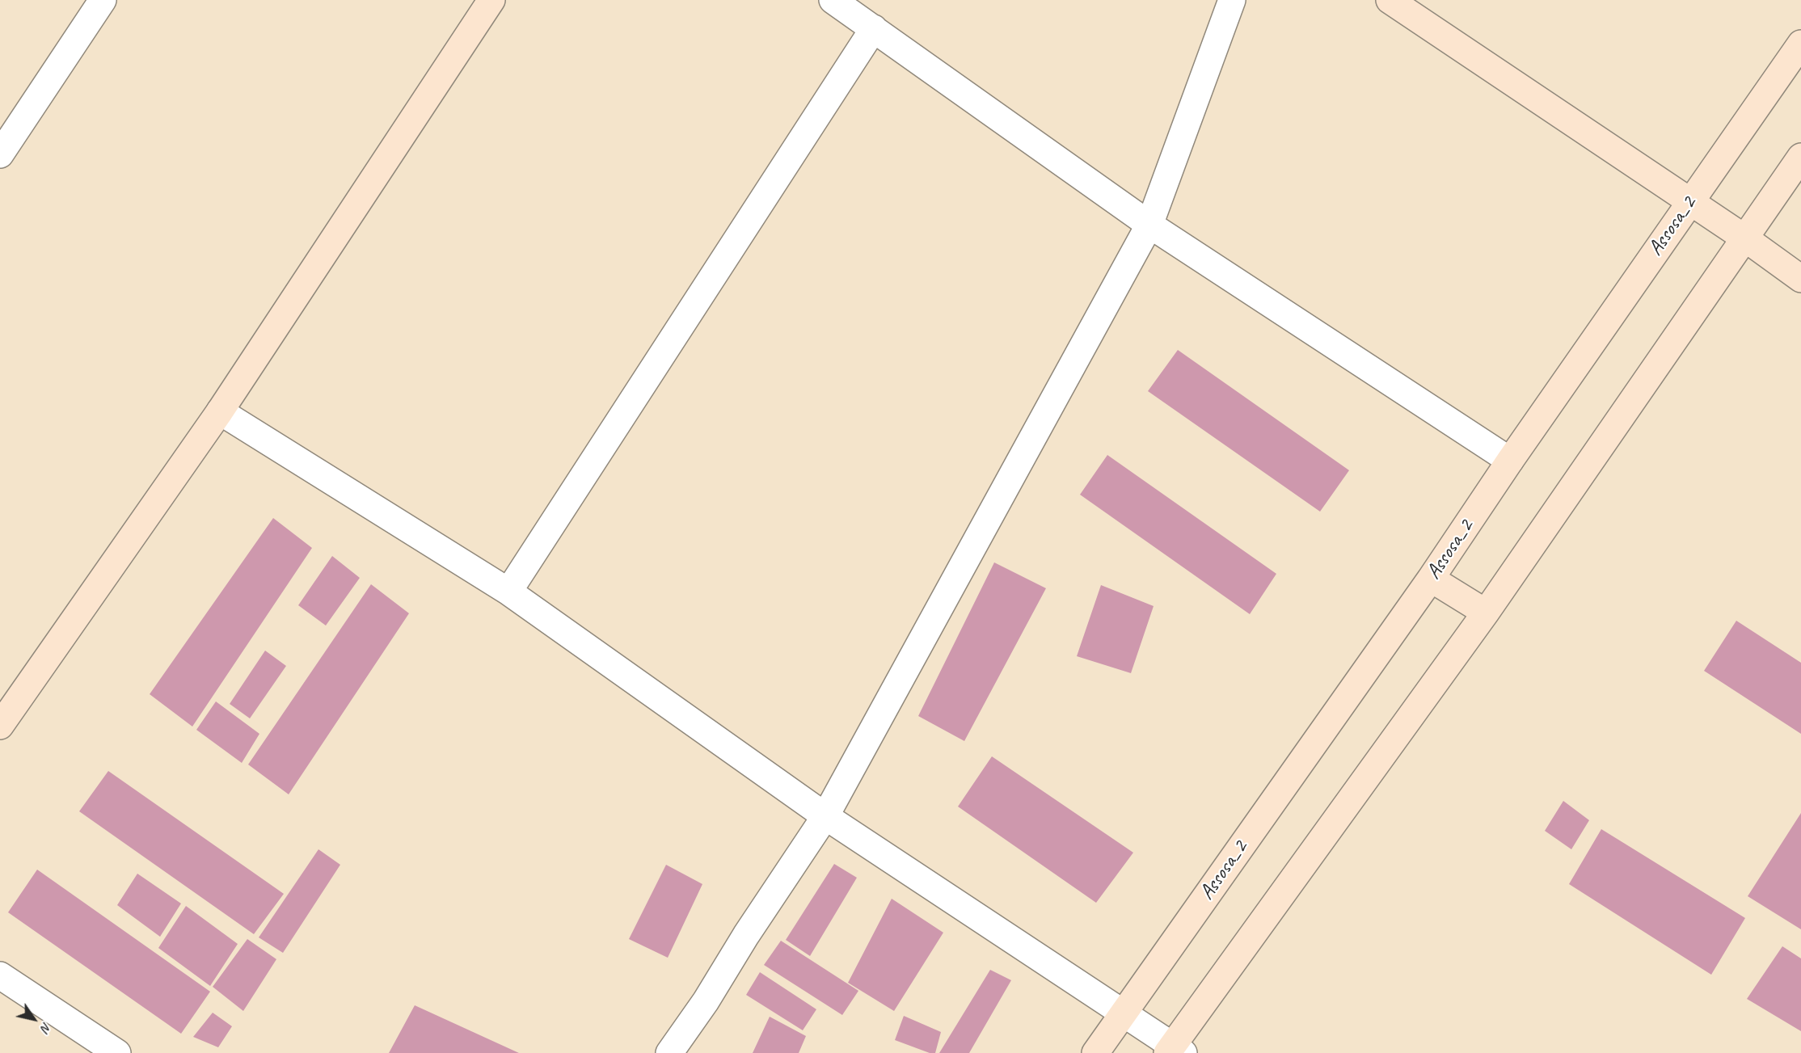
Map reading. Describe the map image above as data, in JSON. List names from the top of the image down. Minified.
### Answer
{"streets":{"street":["Assosa_2"]},"north":"bottom right"}
